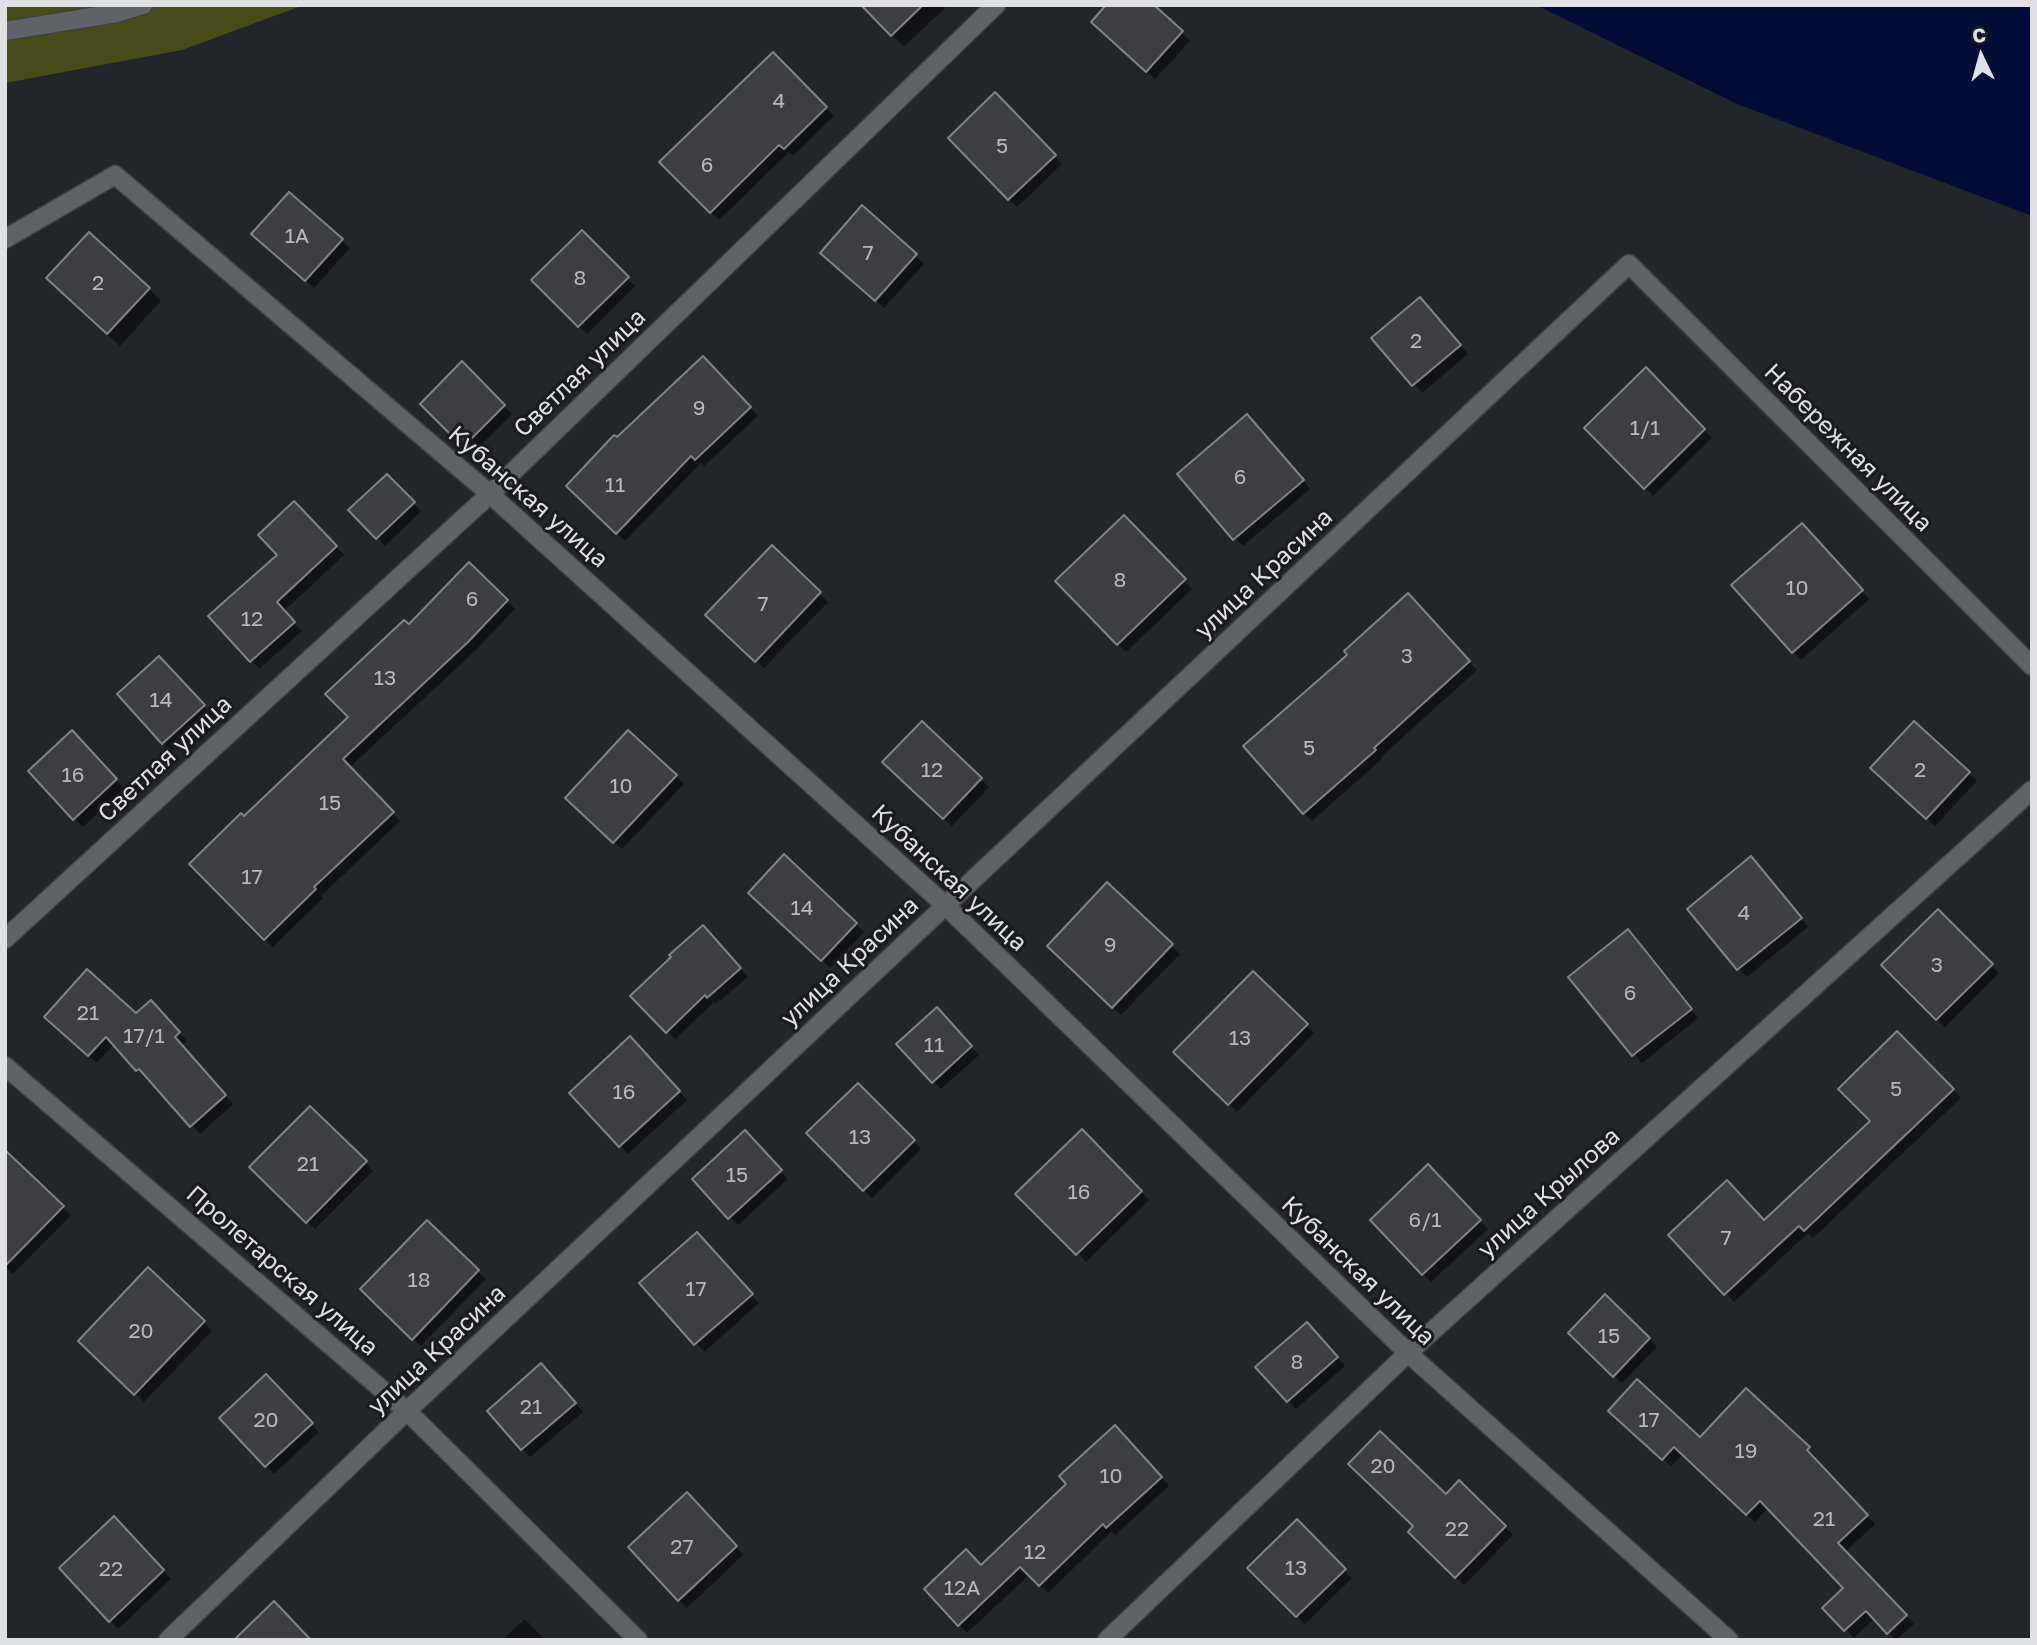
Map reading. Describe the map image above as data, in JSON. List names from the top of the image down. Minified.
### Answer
{"streets":{"street":["Светлая улица","Набережная улица","Кубанская улица","улица Красина","улица Крылова","Пролетарская улица"]},"crossings":[["Светлая улица","Кубанская улица"],["Набережная улица","улица Красина"],["Кубанская улица","улица Красина"],["Кубанская улица","улица Крылова"],["улица Красина","Пролетарская улица"]],"house_numbers":["4","5","6","1А","7","8","2","2","9","1/1","6","11","8","10","6","7","12","3","13","14","5","12","2","16","10","15","17","14","4","9","3","6","21","17/1","13","11","5","16","13","21","15","16","6/1","7","18","17","20","15","8","21","20","17","19","20","10","21","22","27","12","13","22","12А"],"north":"top"}
